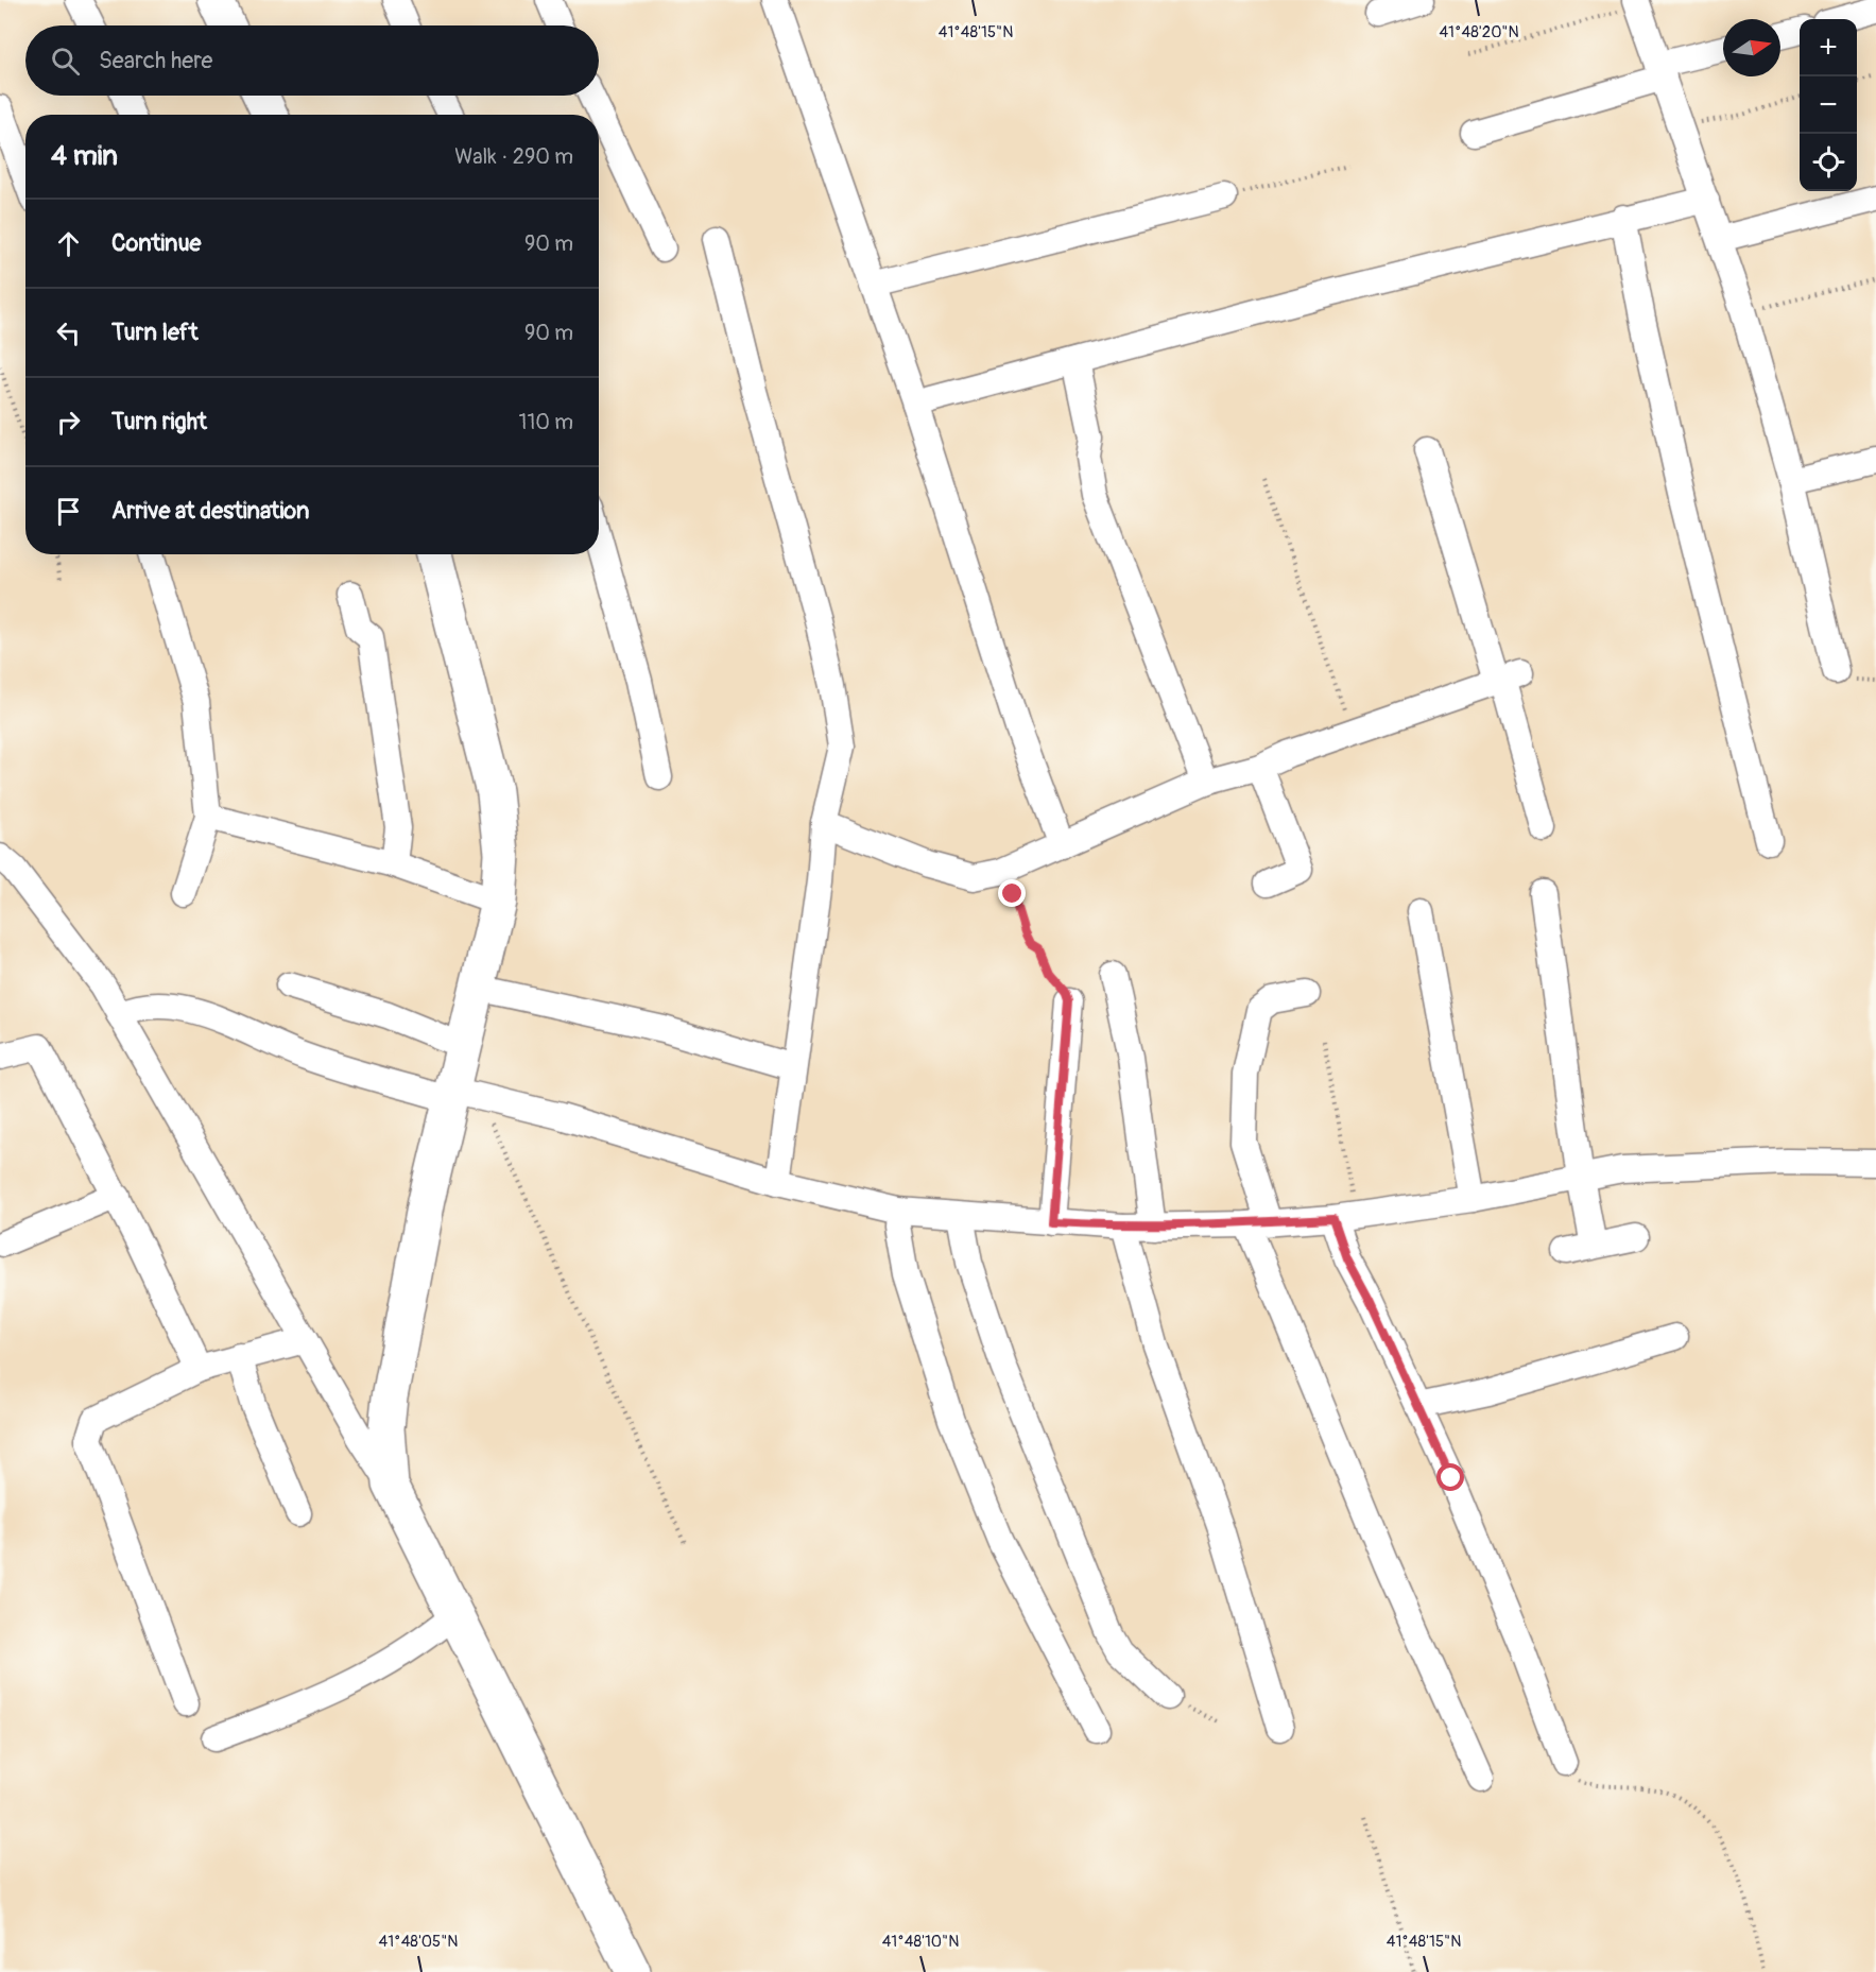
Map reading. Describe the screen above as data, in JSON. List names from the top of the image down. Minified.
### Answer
{"north":"right","page":{"map_buttons":["+","−"],"search":"Search here","heading":["4 min","Walk · 290 m"],"list":[["Continue","90 m"],["Turn left","90 m"],["Turn right","110 m"],"Arrive at destination"]},"coordinates":["41°48'15\"N","41°48'20\"N","41°48'05\"N","41°48'10\"N"]}
